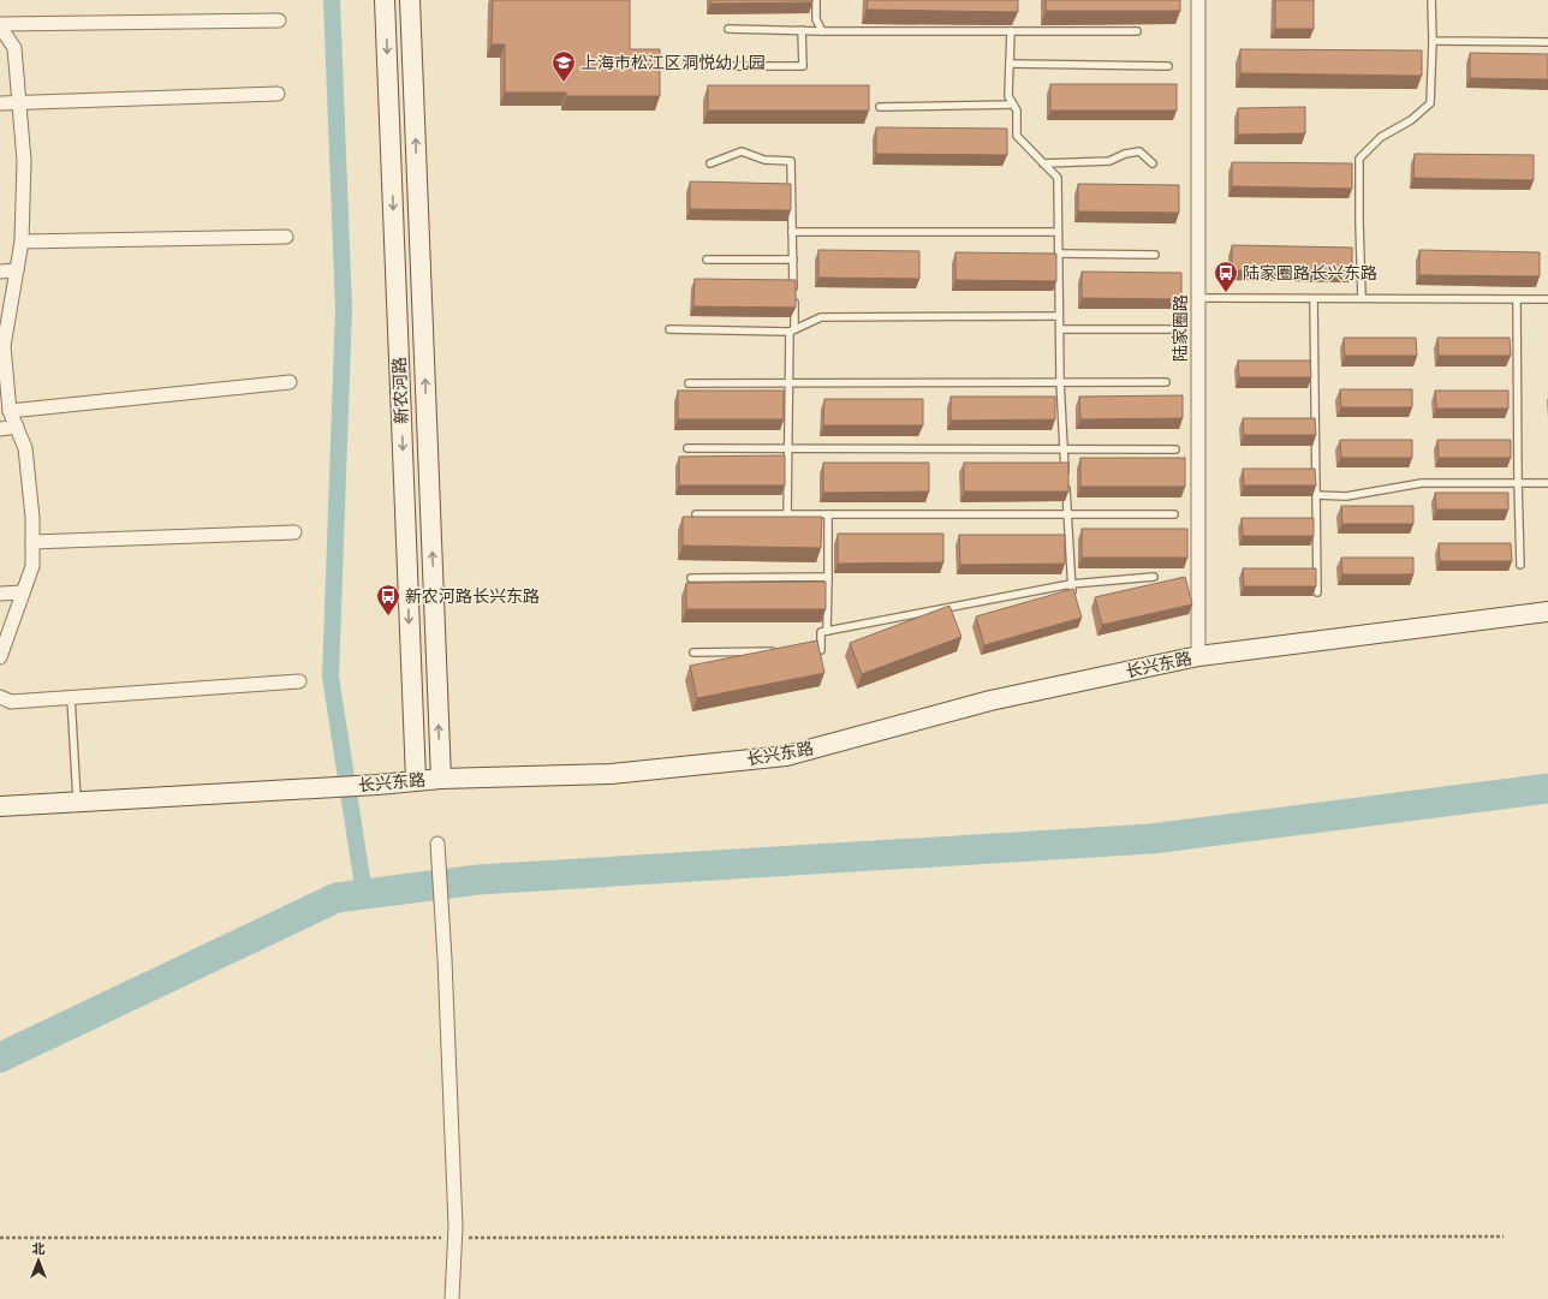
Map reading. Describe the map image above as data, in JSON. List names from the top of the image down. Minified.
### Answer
{"streets":{"main road":["新农河路","长兴东路"],"street":["陆家圈路"]},"crossings":[["陆家圈路","长兴东路"],["新农河路","长兴东路"]],"places":{"school or university":["上海市松江区洞悦幼儿园"],"bus stop":["陆家圈路长兴东路","新农河路长兴东路"]},"north":"top"}
